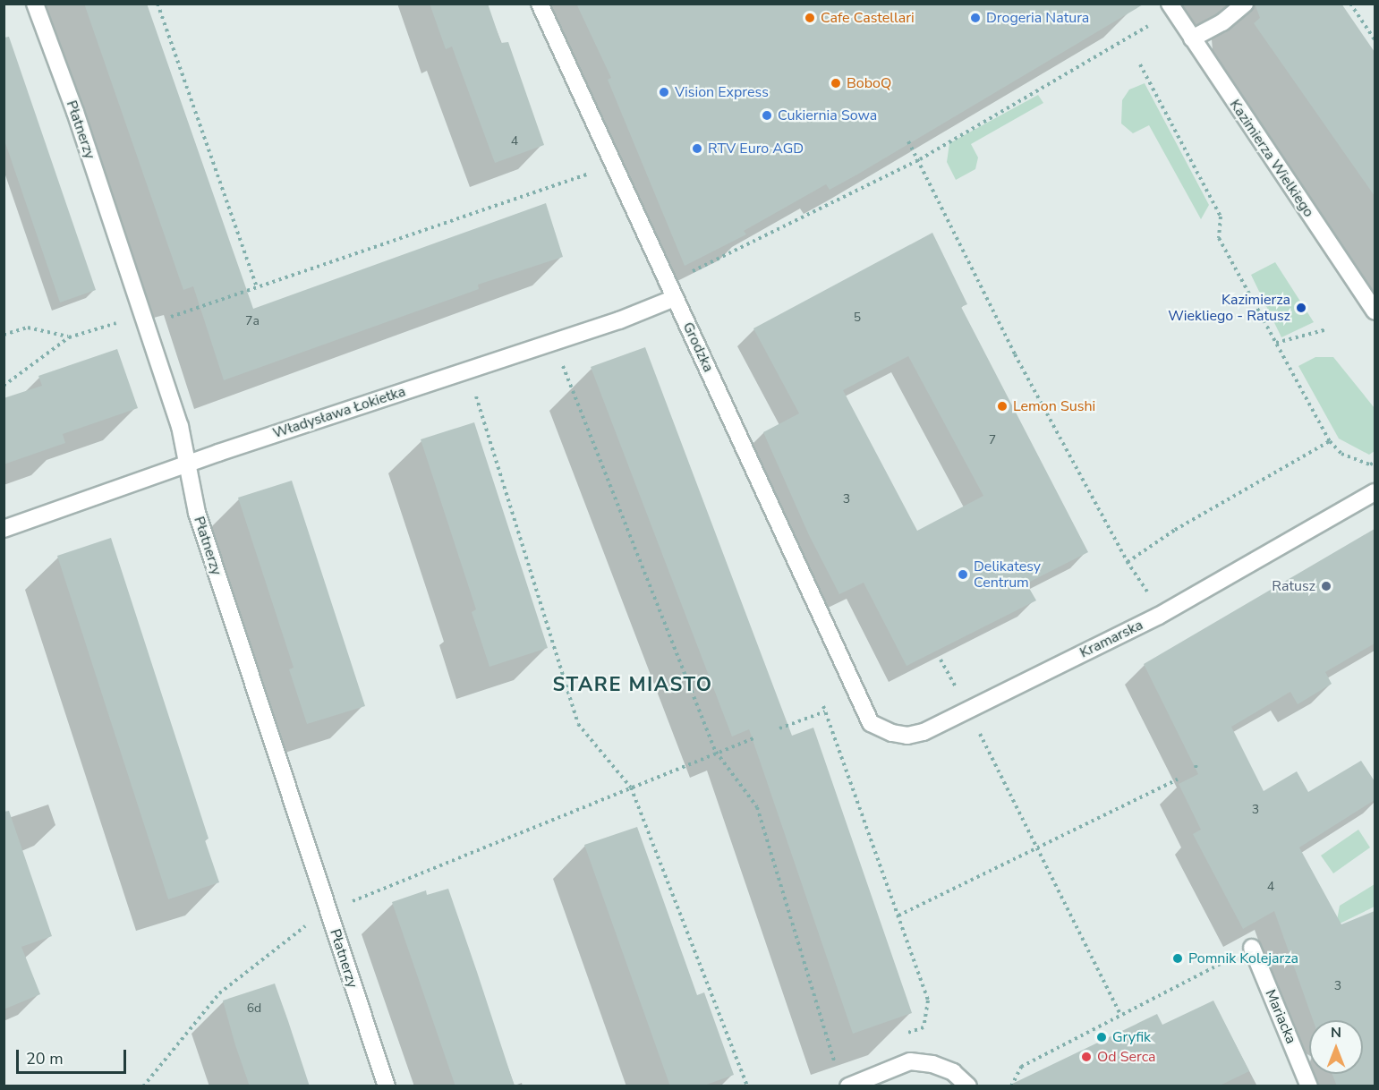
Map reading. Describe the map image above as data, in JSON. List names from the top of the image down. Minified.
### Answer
{"streets":{"street":["Płatnerzy","Kazimierza Wielkiego","Grodzka","Władysława Łokietka","Kramarska","Mariacka"]},"crossings":[["Płatnerzy","Władysława Łokietka"],["Grodzka","Władysława Łokietka"],["Grodzka","Kramarska"]],"districts":["STARE MIASTO"],"places":["Cafe Castellari","Drogeria Natura","BoboQ","Vision Express","Cukiernia Sowa","RTV Euro AGD","Kazimierza Wiekliego - Ratusz","Lemon Sushi","Delikatesy Centrum","Ratusz","Pomnik Kolejarza","Gryfik","Od Serca"],"house_numbers":["4","5","7a","7","3","3","4","3","6d"],"scale_bar":"20 m","north":"top"}
